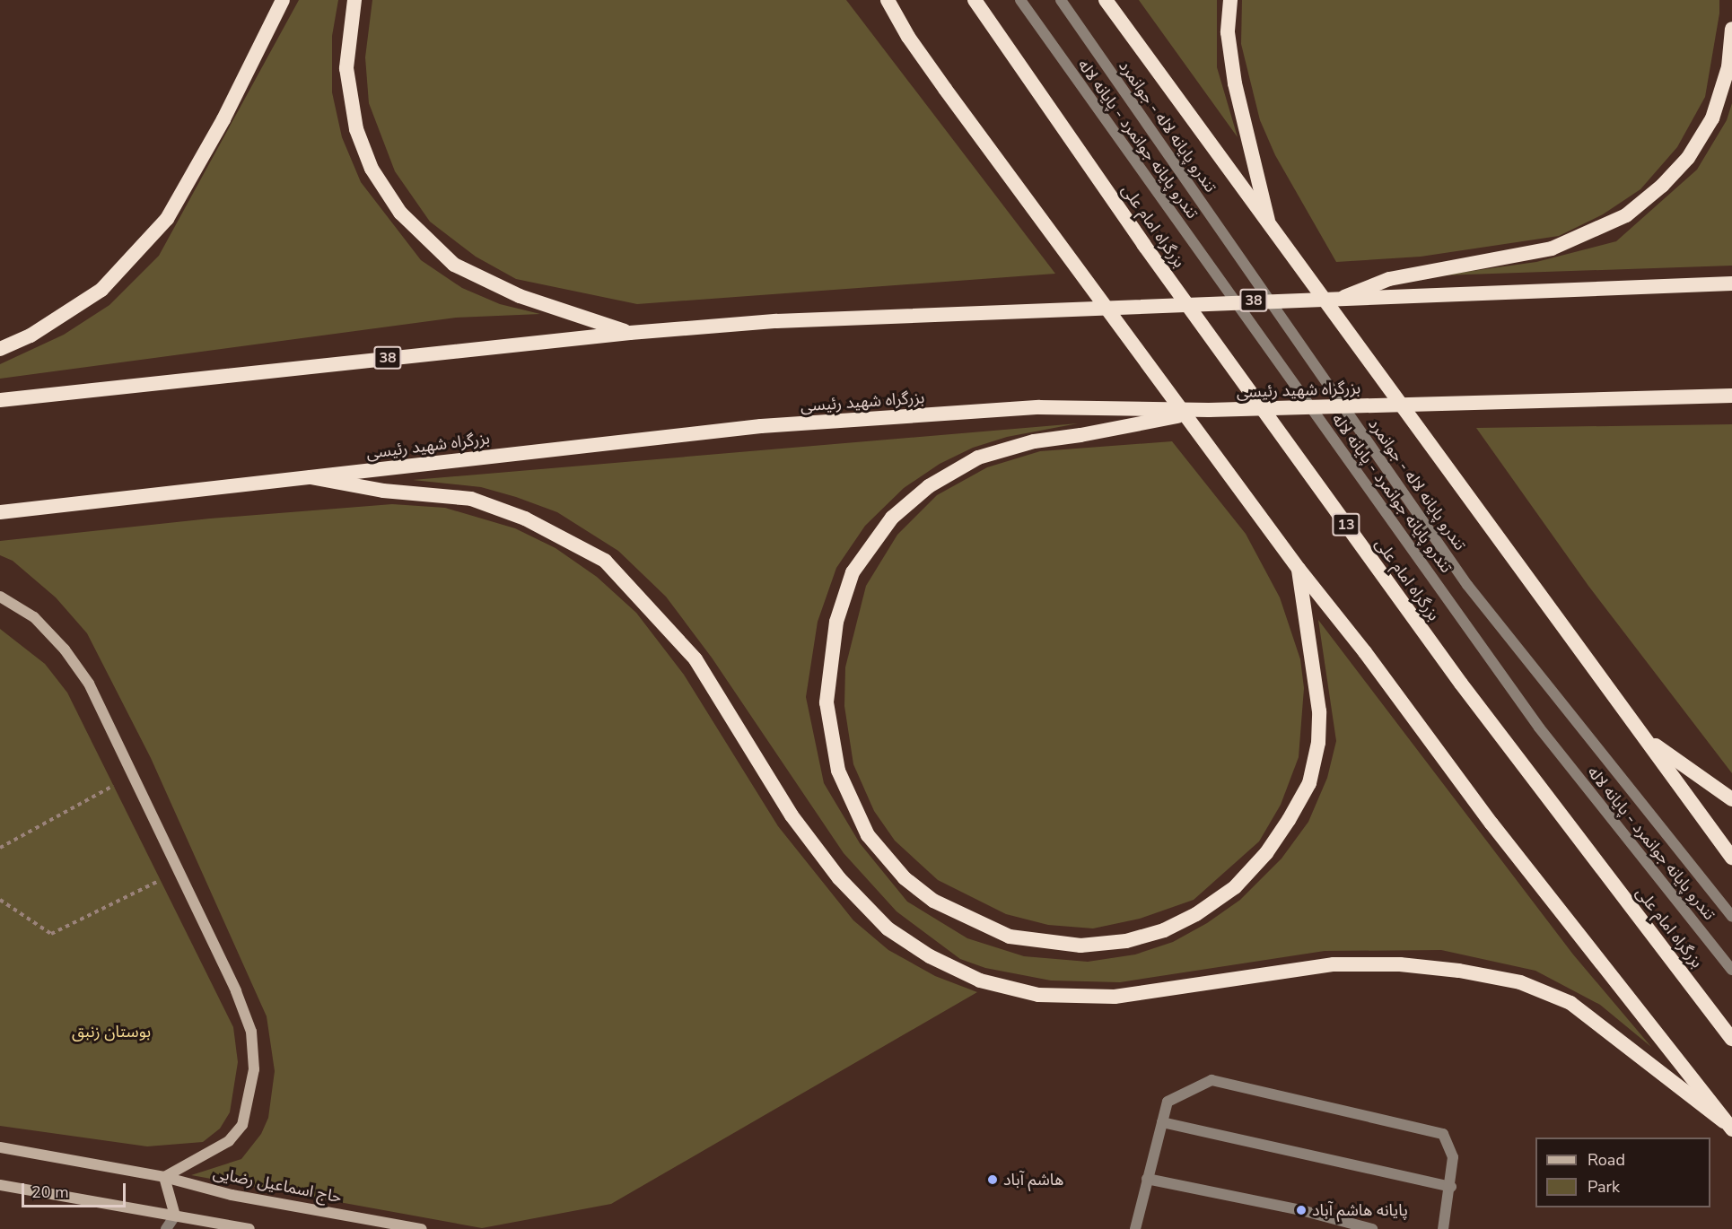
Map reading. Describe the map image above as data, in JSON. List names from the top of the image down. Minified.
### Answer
{"streets":{"highway":["بزرگراه امام علی","38","بزرگراه شهید رئیسی","13"],"main road":["حاج اسماعیل رضایی"],"street":["تندرو پایانه لاله - جوانمرد","تندرو پایانه جوانمرد - پایانه لاله"]},"parks":["بوستان زنبق"],"places":["هاشم آباد","پایانه هاشم آباد"],"legend":["Road","Park"],"scale_bar":"20 m"}
